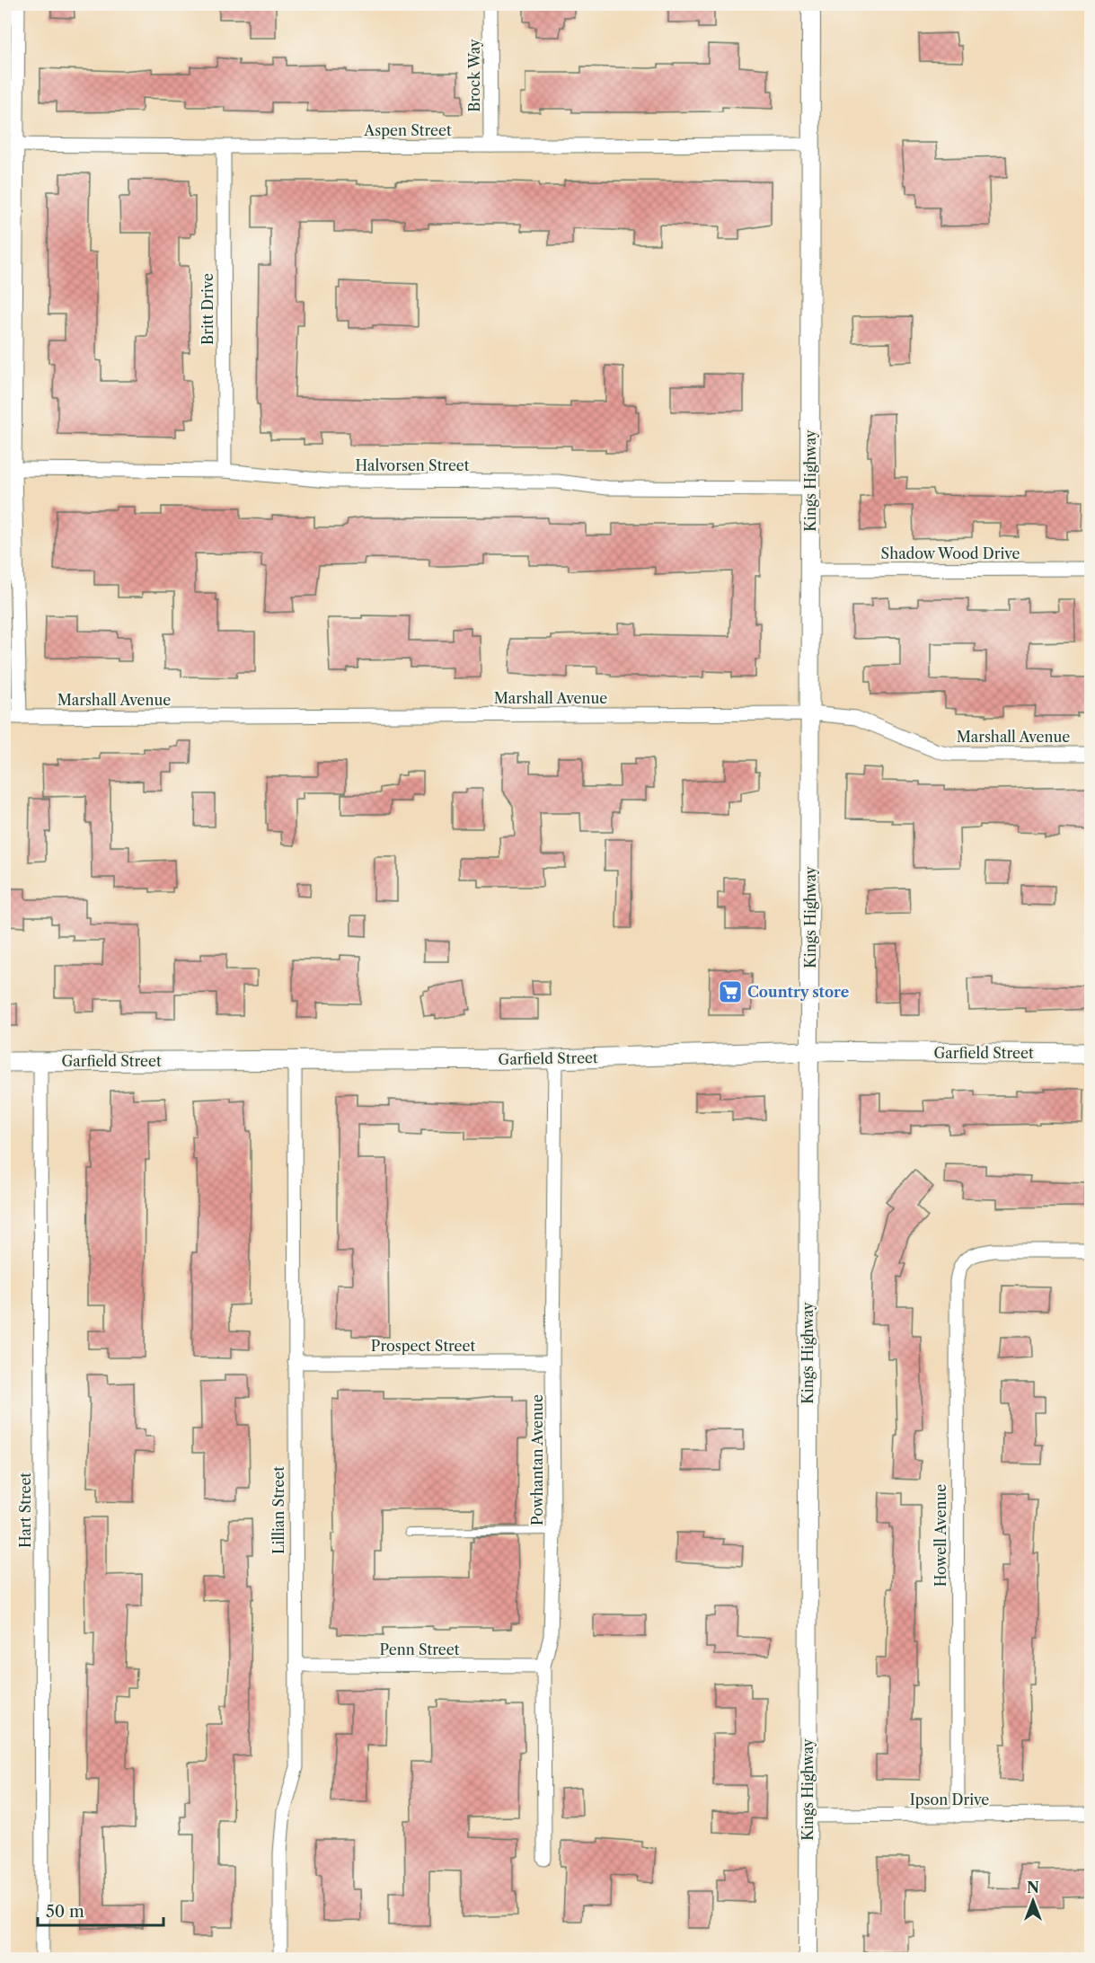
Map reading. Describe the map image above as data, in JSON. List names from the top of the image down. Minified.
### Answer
{"streets":{"main road":["Garfield Street"],"street":["Brock Way","Aspen Street","Britt Drive","Halvorsen Street","Kings Highway","Shadow Wood Drive","Marshall Avenue","Prospect Street","Powhantan Avenue","Hart Street","Lillian Street","Howell Avenue","Penn Street","Ipson Drive"]},"crossings":[["Brock Way","Aspen Street"],["Aspen Street","Britt Drive"],["Aspen Street","Kings Highway"],["Britt Drive","Halvorsen Street"],["Halvorsen Street","Kings Highway"],["Kings Highway","Shadow Wood Drive"],["Kings Highway","Marshall Avenue"],["Kings Highway","Garfield Street"],["Kings Highway","Ipson Drive"],["Garfield Street","Powhantan Avenue"],["Garfield Street","Hart Street"],["Garfield Street","Lillian Street"],["Prospect Street","Powhantan Avenue"],["Prospect Street","Lillian Street"],["Powhantan Avenue","Penn Street"],["Lillian Street","Penn Street"],["Howell Avenue","Ipson Drive"]],"places":{"supermarket":["Country store"]},"scale_bar":"50 m","north":"top"}
